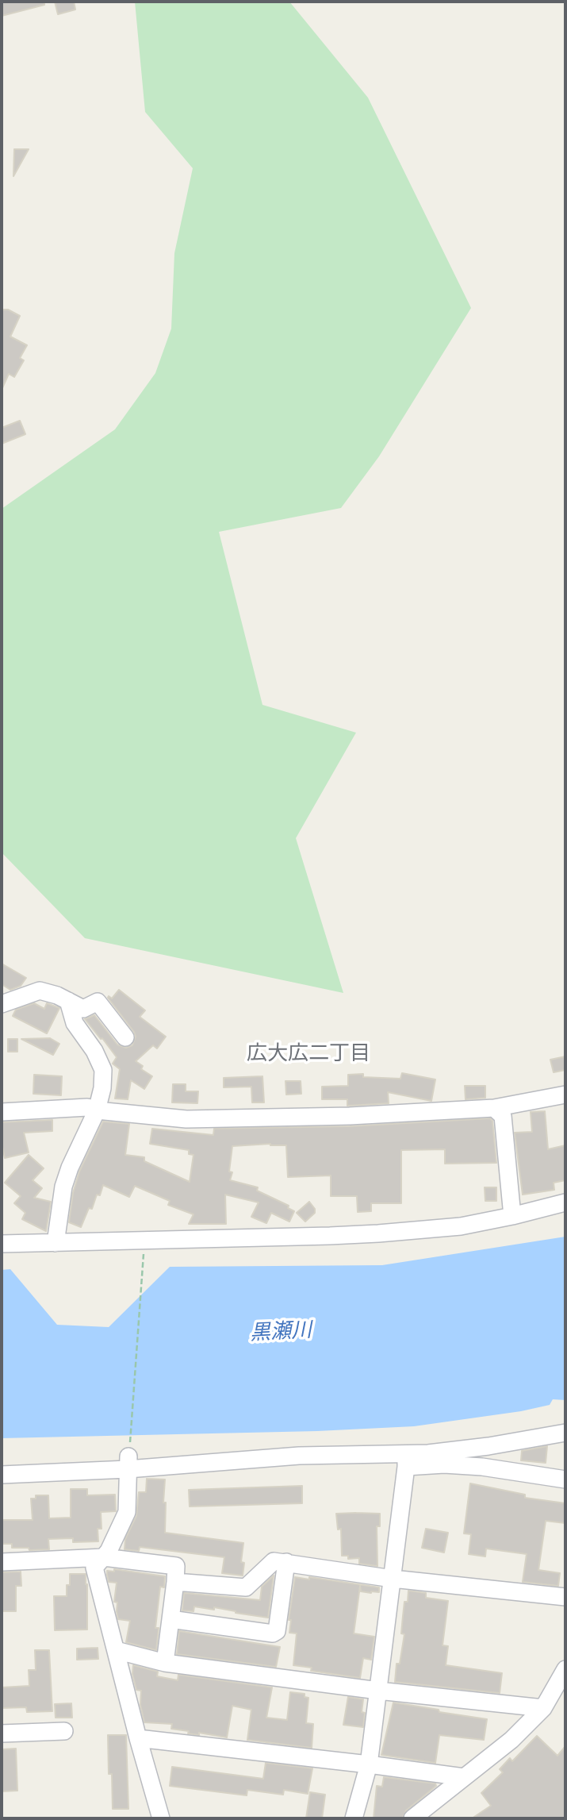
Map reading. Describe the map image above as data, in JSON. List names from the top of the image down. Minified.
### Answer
{"districts":["広大広二丁目"],"water":["黒瀬川"]}
